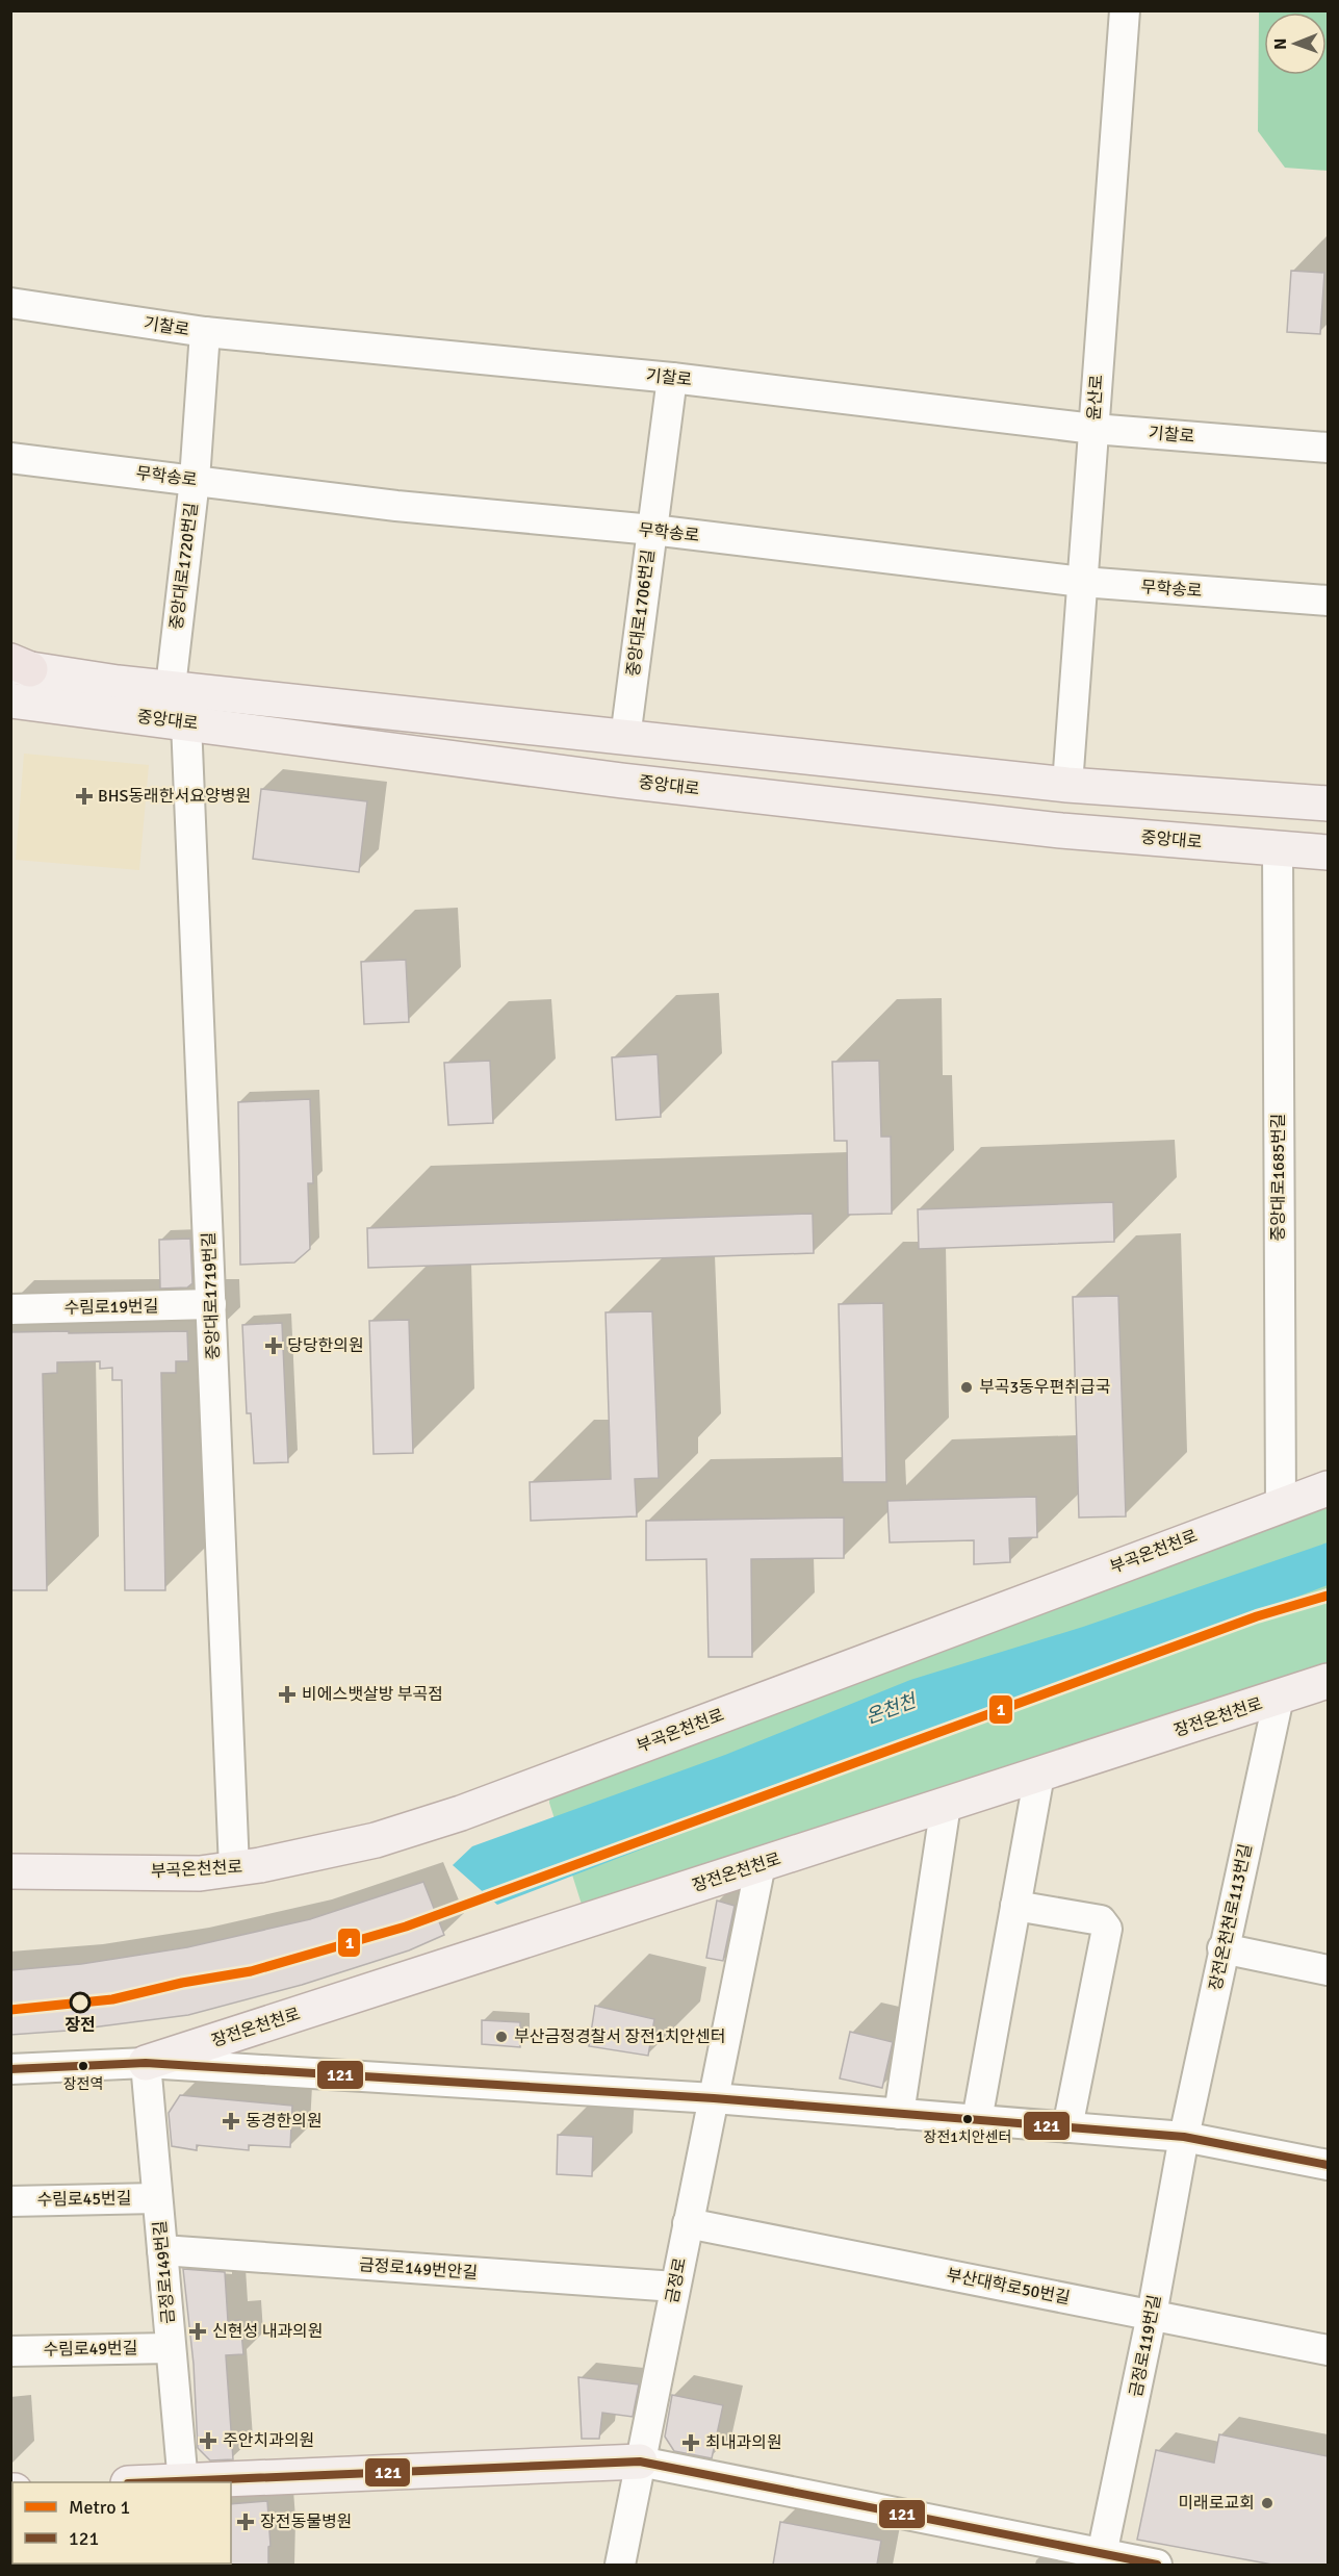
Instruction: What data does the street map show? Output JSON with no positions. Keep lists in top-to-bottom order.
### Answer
{
  "streets": {
    "main road": ["중앙대로", "부곡온천천로", "장전온천천로"],
    "street": [
      "기찰로",
      "윤산로",
      "무학송로",
      "중앙대로1720번길",
      "중앙대로1706번길",
      "중앙대로1685번길",
      "중앙대로1719번길",
      "수림로19번길",
      "장전온천천로113번길",
      "수림로45번길",
      "금정로149번안길",
      "금정로149번길",
      "금정로",
      "부산대학로50번길",
      "금정로119번길",
      "수림로49번길"
    ]
  },
  "crossings": [
    ["기찰로", "윤산로"],
    ["기찰로", "중앙대로1720번길"],
    ["기찰로", "중앙대로1706번길"],
    ["윤산로", "무학송로"],
    ["윤산로", "중앙대로"],
    ["무학송로", "중앙대로1720번길"],
    ["무학송로", "중앙대로1706번길"],
    ["중앙대로1720번길", "중앙대로"],
    ["중앙대로1706번길", "중앙대로"],
    ["중앙대로", "중앙대로1685번길"],
    ["중앙대로", "중앙대로1719번길"],
    ["중앙대로1685번길", "부곡온천천로"],
    ["중앙대로1719번길", "수림로19번길"],
    ["중앙대로1719번길", "부곡온천천로"],
    ["장전온천천로", "장전온천천로113번길"],
    ["장전온천천로", "금정로149번길"],
    ["장전온천천로", "금정로"],
    ["장전온천천로113번길", "금정로119번길"],
    ["수림로45번길", "금정로149번길"],
    ["금정로149번안길", "금정로149번길"],
    ["금정로149번안길", "금정로"],
    ["금정로149번길", "수림로49번길"],
    ["금정로", "부산대학로50번길"],
    ["부산대학로50번길", "금정로119번길"]
  ],
  "water": ["온천천"],
  "places": {
    "health": [
      "BHS동래한서요양병원",
      "당당한의원",
      "비에스뱃살방 부곡점",
      "동경한의원",
      "신현성 내과의원",
      "주안치과의원",
      "최내과의원",
      "장전동물병원"
    ],
    "other": [
      "부곡3동우편취급국",
      "장전",
      "부산금정경찰서 장전1치안센터",
      "장전역",
      "장전1치안센터",
      "미래로교회"
    ]
  },
  "lines": ["metro line 1", "transit line 121"],
  "legend": ["Metro 1", "121"],
  "north": "left"
}
